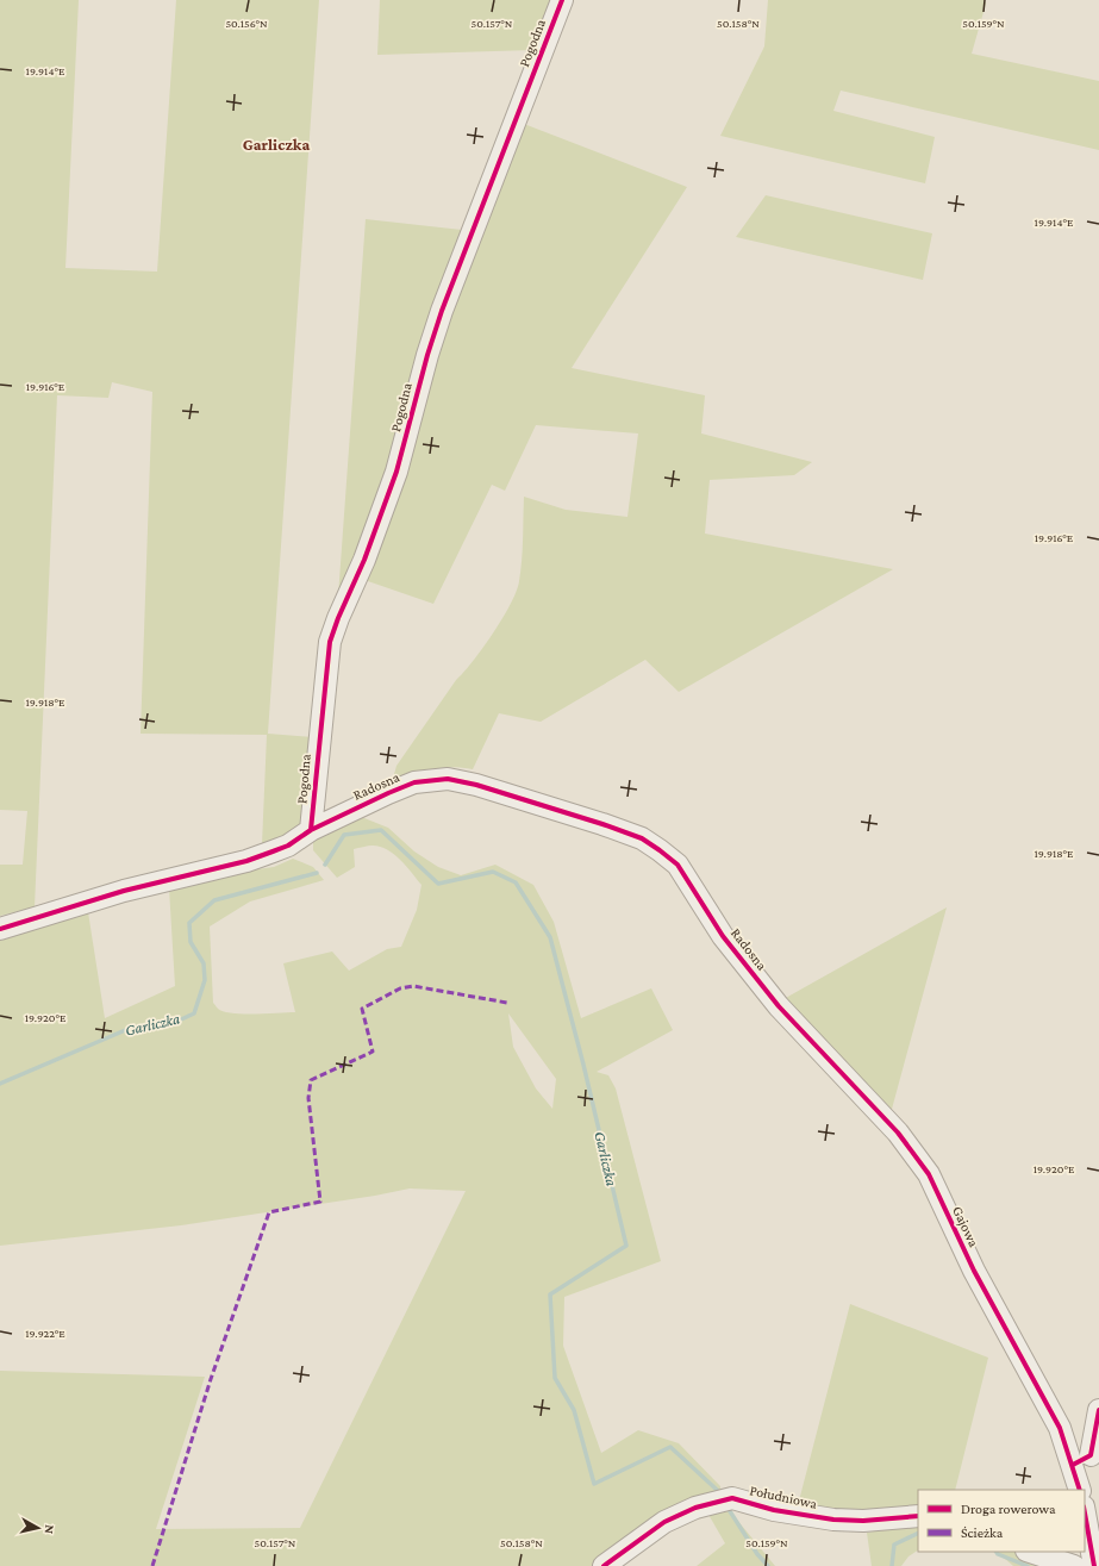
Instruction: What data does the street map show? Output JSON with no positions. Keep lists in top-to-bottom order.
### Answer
{
  "streets": {
    "street": [
      "Pogodna",
      "Radosna",
      "Gajowa",
      "Południowa"
    ]
  },
  "crossings": [
    ["Pogodna", "Radosna"],
    ["Radosna", "Gajowa"]
  ],
  "districts": ["Garliczka"],
  "water": ["Garliczka"],
  "legend": ["Droga rowerowa", "Ścieżka"],
  "north": "right",
  "coordinates": [
    "50.156°N",
    "50.157°N",
    "50.158°N",
    "50.159°N",
    "19.914°E",
    "19.916°E",
    "19.918°E",
    "19.920°E",
    "19.922°E"
  ]
}
